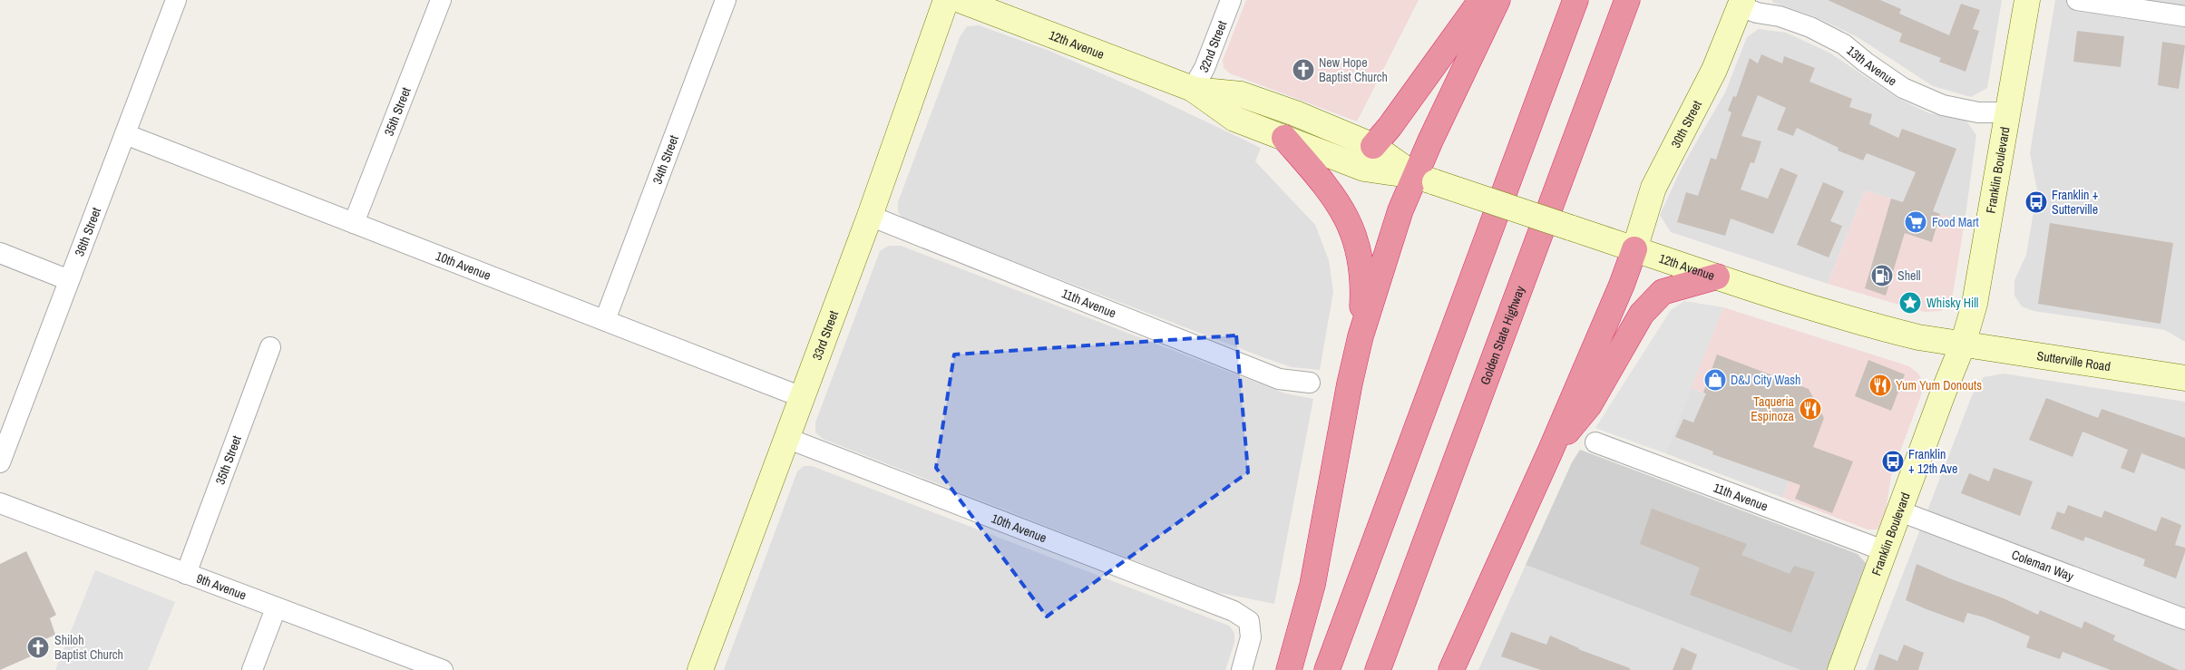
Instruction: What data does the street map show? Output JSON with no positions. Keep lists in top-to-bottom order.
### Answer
{
  "streets": {
    "highway": ["Golden State Highway"],
    "main road": [
      "12th Avenue",
      "30th Street",
      "Franklin Boulevard",
      "33rd Street",
      "Sutterville Road"
    ],
    "street": [
      "32nd Street",
      "13th Avenue",
      "35th Street",
      "34th Street",
      "36th Street",
      "10th Avenue",
      "11th Avenue",
      "Coleman Way",
      "9th Avenue"
    ]
  },
  "crossings": [
    ["12th Avenue", "32nd Street"],
    ["12th Avenue", "30th Street"],
    ["12th Avenue", "Franklin Boulevard"],
    ["12th Avenue", "Sutterville Road"],
    ["13th Avenue", "30th Street"],
    ["13th Avenue", "Franklin Boulevard"],
    ["35th Street", "10th Avenue"],
    ["35th Street", "9th Avenue"],
    ["34th Street", "10th Avenue"],
    ["Franklin Boulevard", "11th Avenue"],
    ["Franklin Boulevard", "Sutterville Road"],
    ["Franklin Boulevard", "Coleman Way"],
    ["36th Street", "10th Avenue"],
    ["10th Avenue", "33rd Street"],
    ["11th Avenue", "33rd Street"]
  ],
  "places": {
    "church": ["New Hope Baptist Church", "Shiloh Baptist Church"],
    "bus stop": ["Franklin + Sutterville", "Franklin + 12th Ave"],
    "supermarket": ["Food Mart"],
    "fuel station": ["Shell"],
    "place": ["Whisky Hill"],
    "shop": ["D&J City Wash"],
    "restaurant": ["Yum Yum Donouts", "Taqueria Espinoza"]
  }
}
